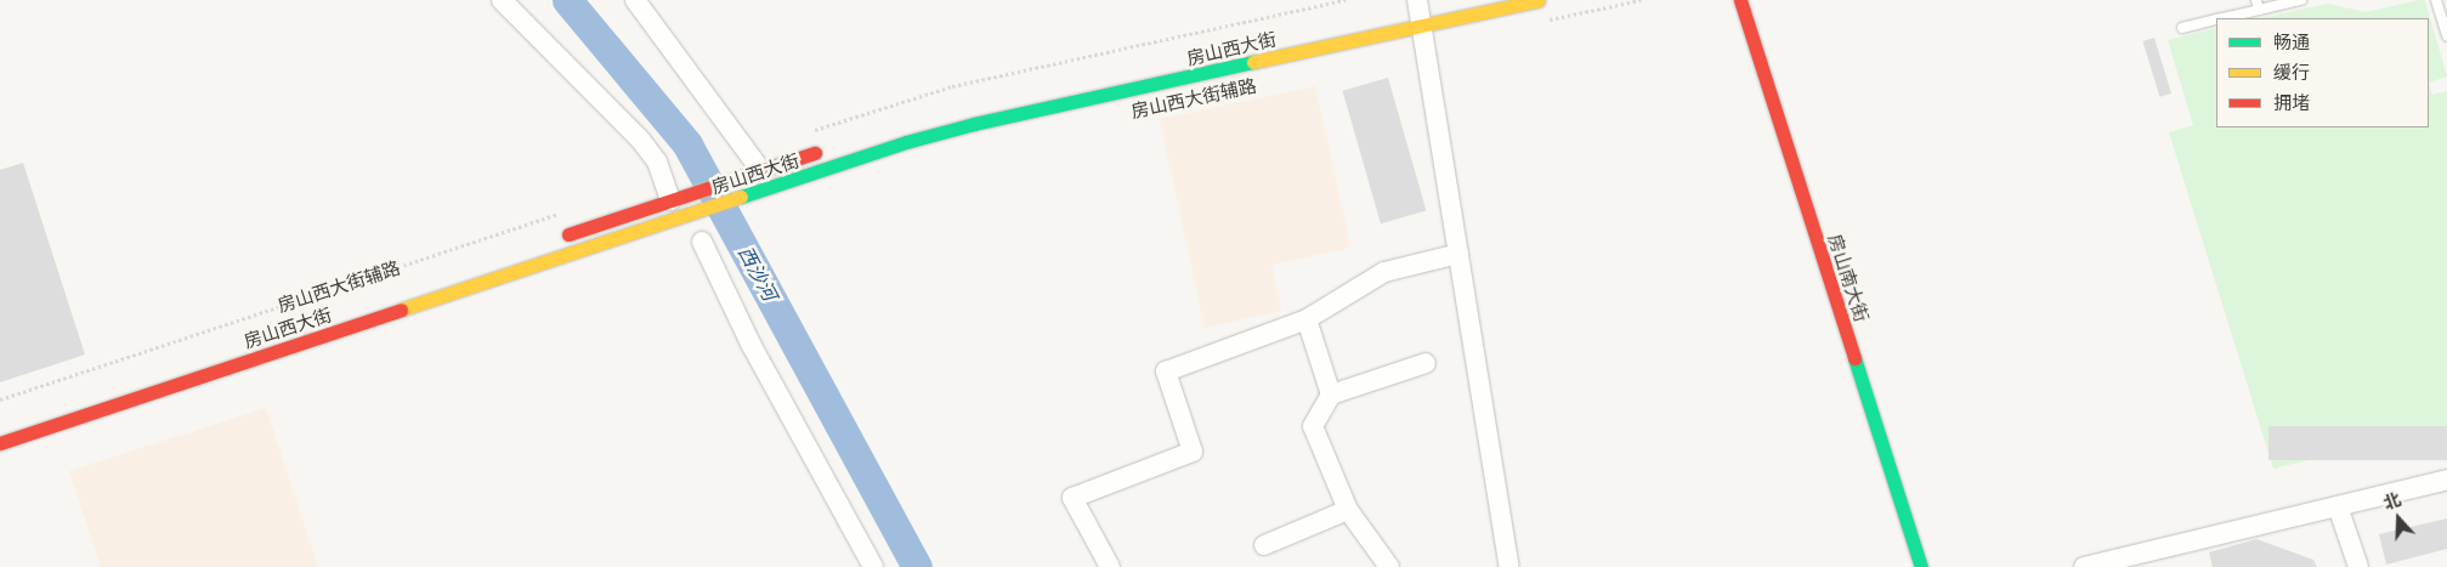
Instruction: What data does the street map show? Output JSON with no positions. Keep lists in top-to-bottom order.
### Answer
{
  "streets": {
    "main road": ["房山西大街", "房山南大街"],
    "path": ["房山西大街辅路"]
  },
  "water": ["西沙河"],
  "legend": ["畅通", "缓行", "拥堵"],
  "north": "top"
}
